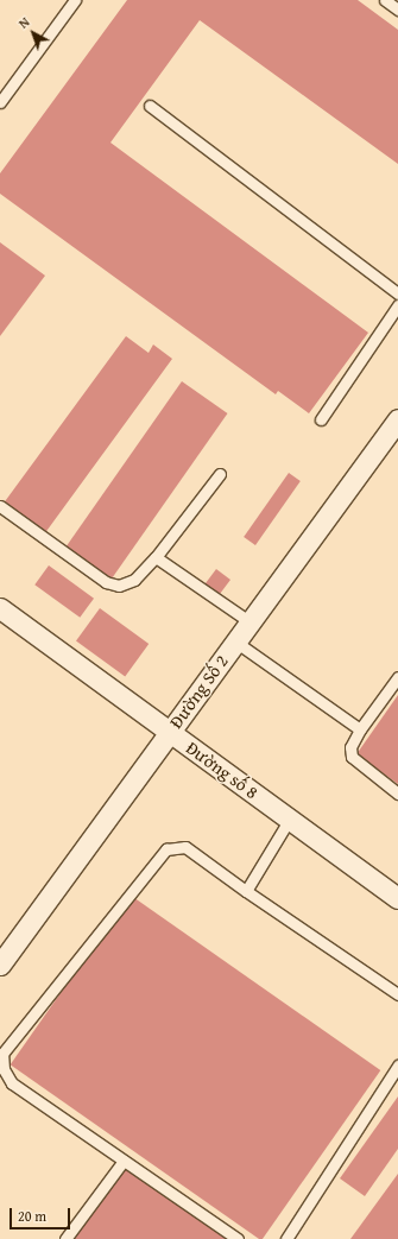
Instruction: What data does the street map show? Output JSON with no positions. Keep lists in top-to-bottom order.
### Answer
{
  "streets": {
    "street": ["Đường Số 2", "Đường số 8"]
  },
  "crossings": [
    ["Đường Số 2", "Đường số 8"]
  ],
  "scale_bar": "20 m",
  "north": "top left"
}
